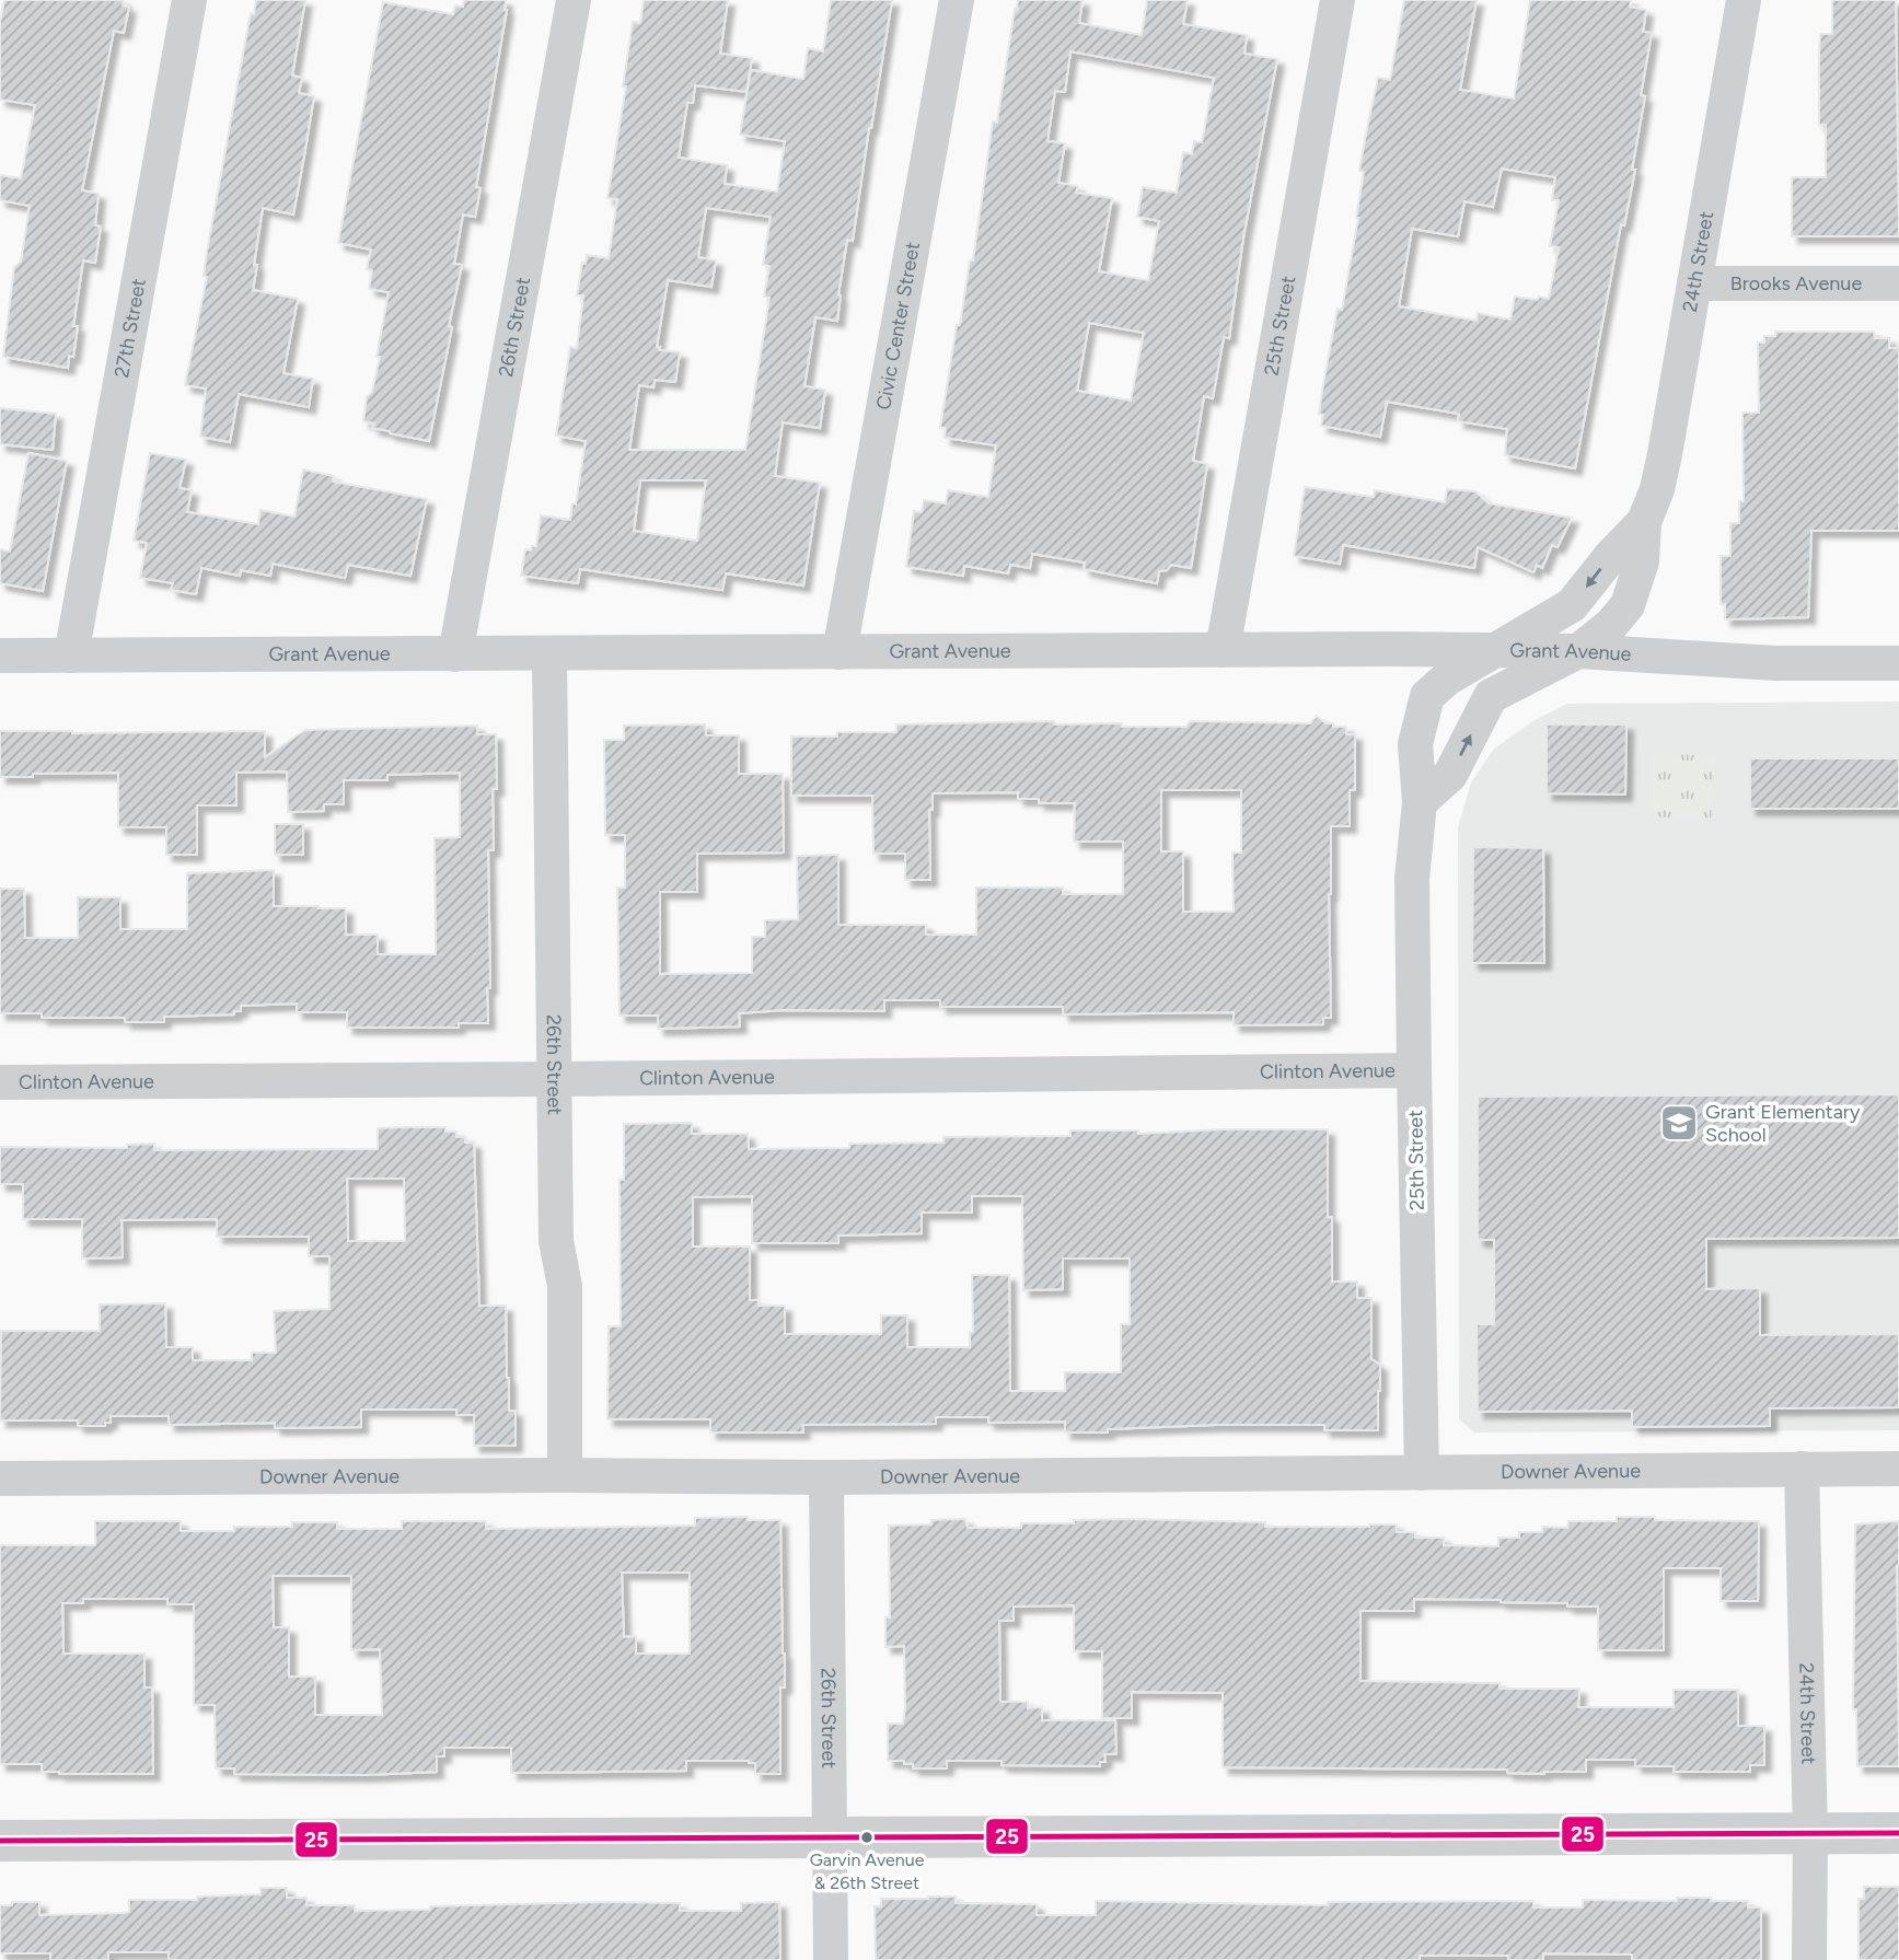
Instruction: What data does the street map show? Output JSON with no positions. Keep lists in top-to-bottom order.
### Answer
{
  "streets": {
    "street": [
      "24th Street",
      "Brooks Avenue",
      "25th Street",
      "Civic Center Street",
      "27th Street",
      "26th Street",
      "Grant Avenue",
      "Clinton Avenue",
      "Downer Avenue"
    ]
  },
  "crossings": [
    ["24th Street", "Brooks Avenue"],
    ["24th Street", "25th Street"],
    ["24th Street", "Grant Avenue"],
    ["24th Street", "Downer Avenue"],
    ["25th Street", "Grant Avenue"],
    ["25th Street", "Clinton Avenue"],
    ["25th Street", "Downer Avenue"],
    ["Civic Center Street", "Grant Avenue"],
    ["27th Street", "Grant Avenue"],
    ["26th Street", "Grant Avenue"],
    ["26th Street", "Clinton Avenue"],
    ["26th Street", "Downer Avenue"]
  ],
  "places": {
    "school or university": ["Grant Elementary School"],
    "other": ["Garvin Avenue & 26th Street"]
  },
  "lines": ["transit line 25"]
}
